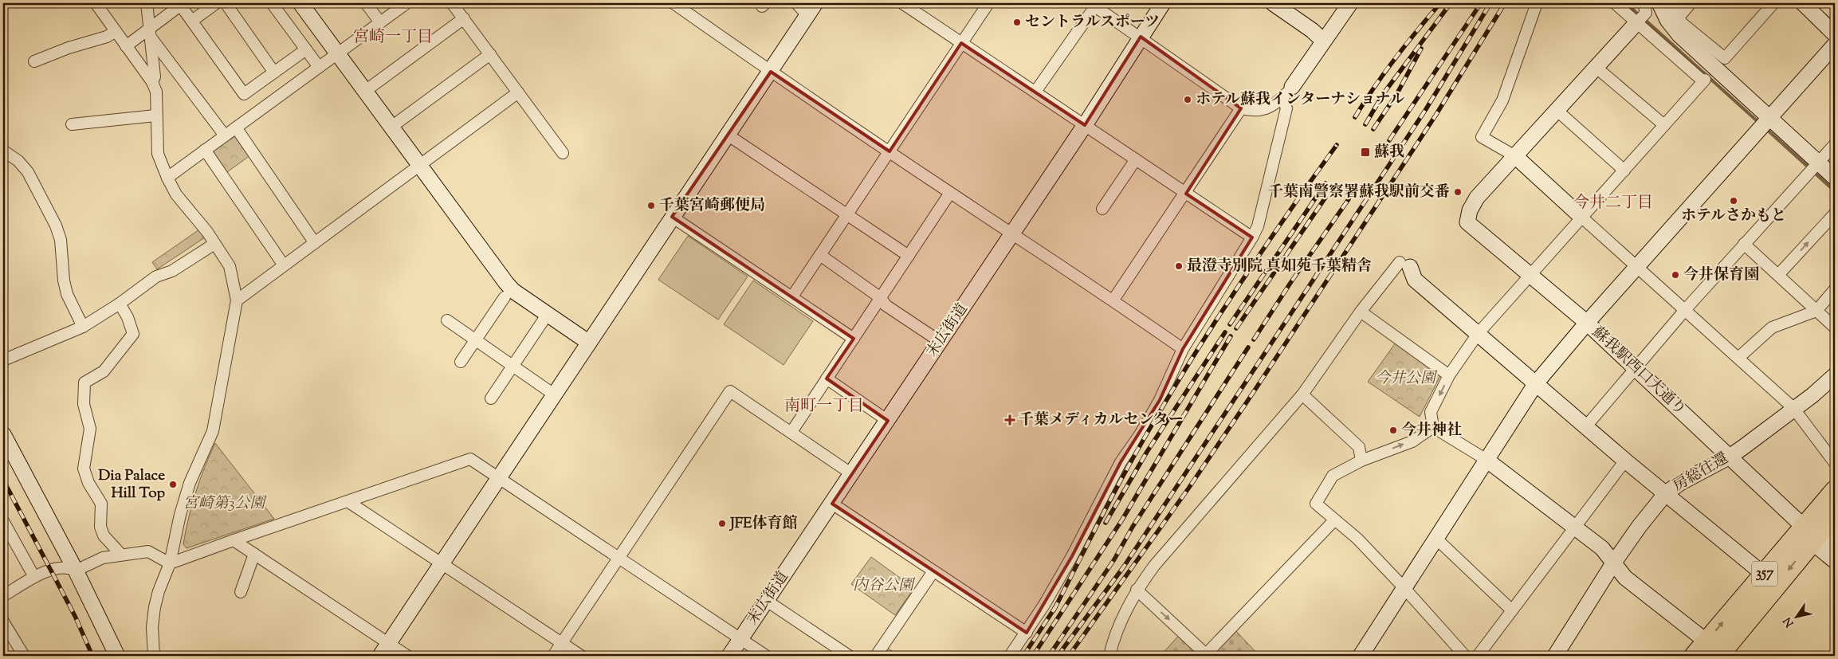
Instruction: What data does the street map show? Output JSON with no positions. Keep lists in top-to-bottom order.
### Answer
{
  "streets": {
    "highway": ["357"],
    "street": ["末広街道", "蘇我駅西口大通り", "房総往還"]
  },
  "crossings": [
    ["蘇我駅西口大通り", "房総往還"],
    ["蘇我駅西口大通り", "357"]
  ],
  "districts": ["宮崎一丁目", "今井二丁目", "南町一丁目"],
  "parks": ["今井公園", "宮崎第3公園", "内谷公園"],
  "places": {
    "other": [
      "セントラルスポーツ",
      "ホテル蘇我インターナショナル",
      "千葉南警察署蘇我駅前交番",
      "ホテルさかもと",
      "千葉宮崎郵便局",
      "最澄寺別院 真如苑千葉精舎",
      "今井保育園",
      "今井神社",
      "Dia Palace Hill Top",
      "JFE体育館"
    ],
    "transit": ["蘇我"],
    "health": ["千葉メディカルセンター"]
  },
  "north": "bottom left"
}
